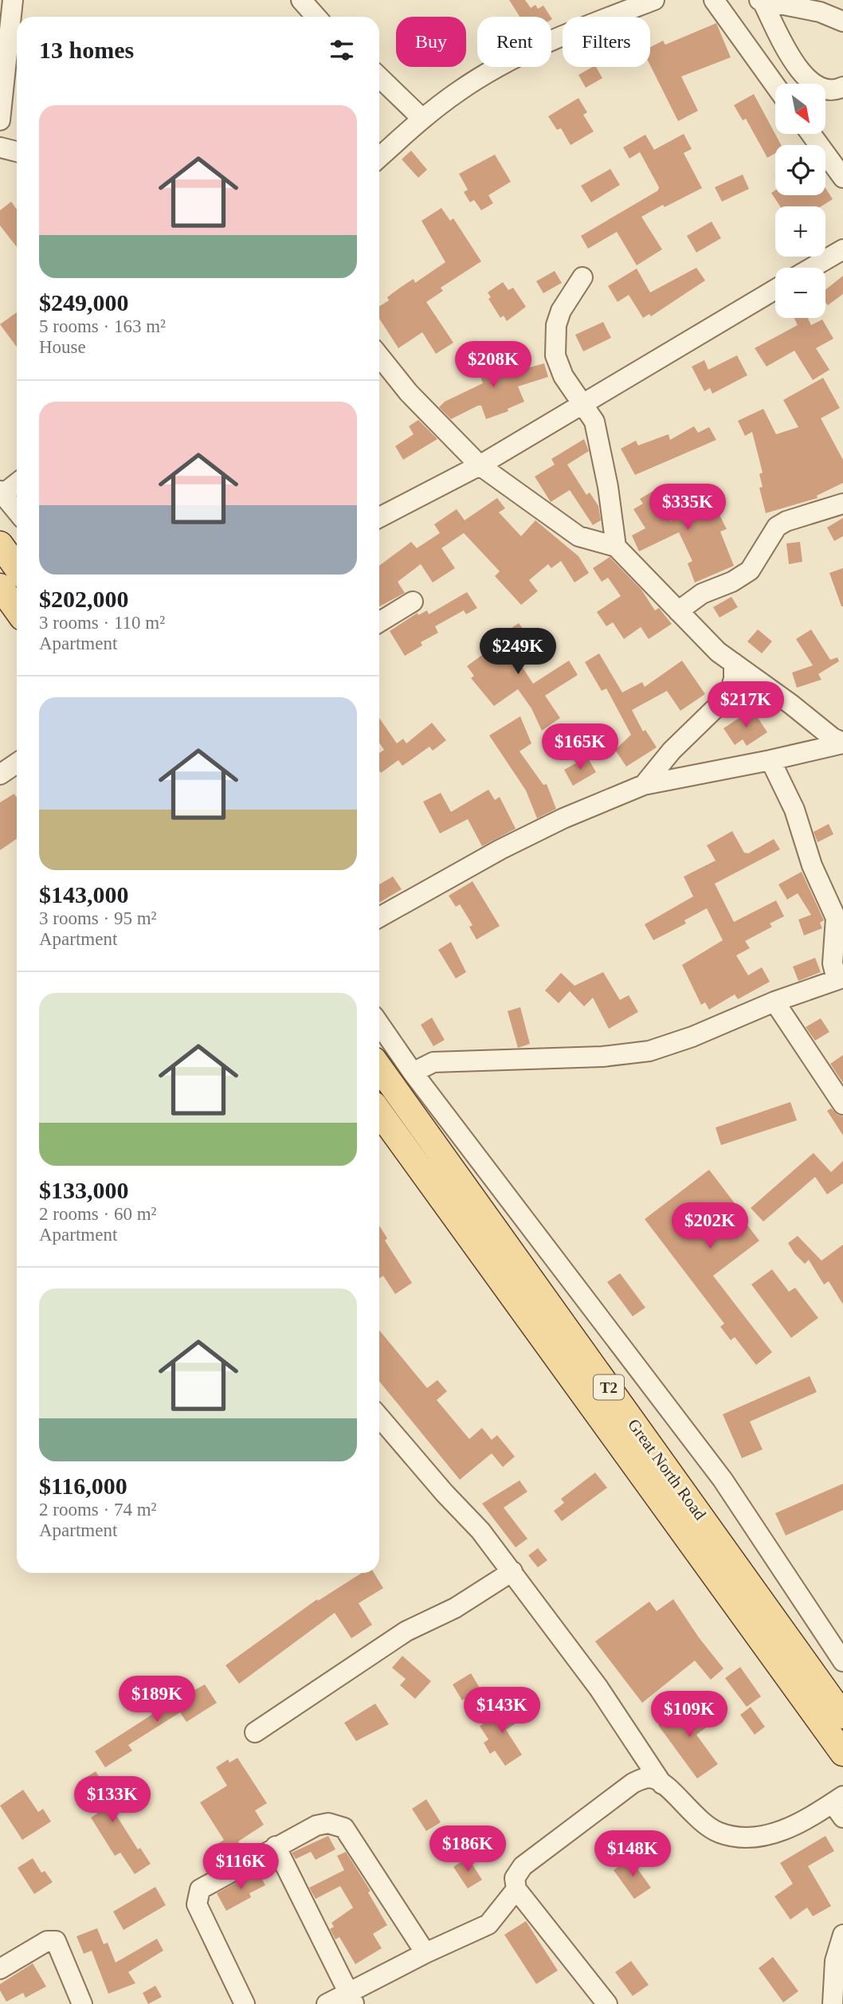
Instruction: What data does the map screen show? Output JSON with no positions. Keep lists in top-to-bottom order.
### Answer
{
  "streets": {
    "main road": ["T2", "Great North Road"]
  },
  "north": "bottom right",
  "page": {
    "chip": ["Buy", "Rent", "Filters"],
    "heading": "13 homes",
    "map_buttons": ["+", "−"],
    "list": [
      {
        "name": "$249,000",
        "note": "5 rooms · 163 m² · House"
      },
      {
        "name": "$202,000",
        "note": "3 rooms · 110 m² · Apartment"
      },
      {
        "name": "$143,000",
        "note": "3 rooms · 95 m² · Apartment"
      },
      {
        "name": "$133,000",
        "note": "2 rooms · 60 m² · Apartment"
      },
      {
        "name": "$116,000",
        "note": "2 rooms · 74 m² · Apartment"
      }
    ],
    "price": [
      "$208K",
      "$335K",
      "$249K",
      "$217K",
      "$165K",
      "$202K",
      "$189K",
      "$143K",
      "$109K",
      "$133K",
      "$186K",
      "$148K",
      "$116K"
    ]
  }
}
